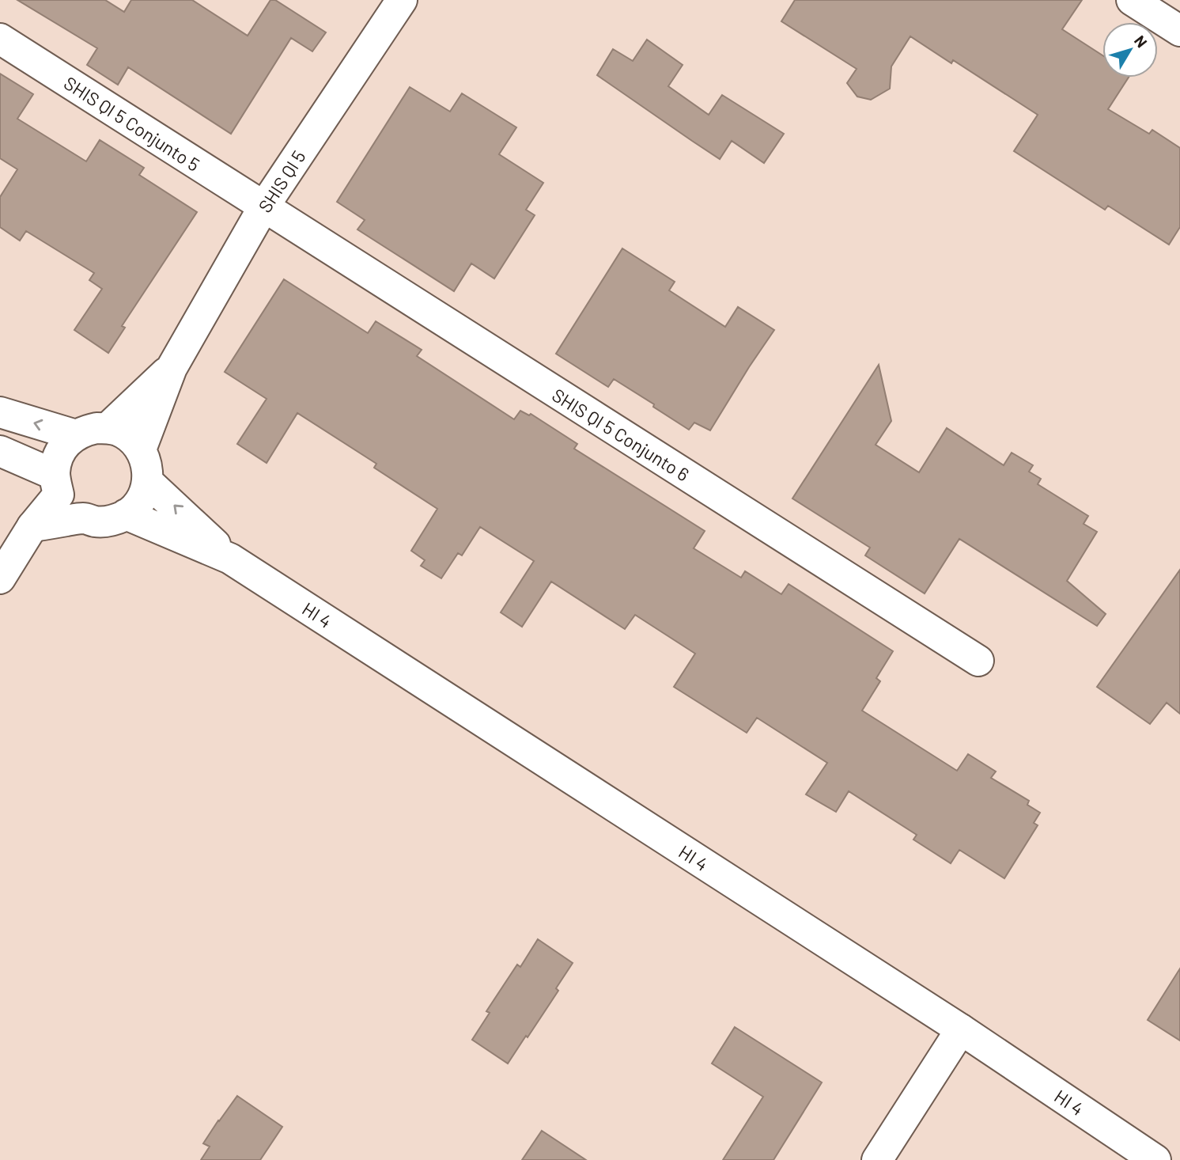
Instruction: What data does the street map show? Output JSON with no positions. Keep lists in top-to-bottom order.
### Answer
{
  "streets": {
    "street": [
      "SHIS QI 5 Conjunto 5",
      "SHIS QI 5",
      "SHIS QI 5 Conjunto 6",
      "HI 4"
    ]
  },
  "crossings": [
    ["SHIS QI 5 Conjunto 5", "SHIS QI 5"],
    ["SHIS QI 5 Conjunto 5", "SHIS QI 5 Conjunto 6"],
    ["SHIS QI 5", "SHIS QI 5 Conjunto 6"]
  ],
  "north": "top right"
}
